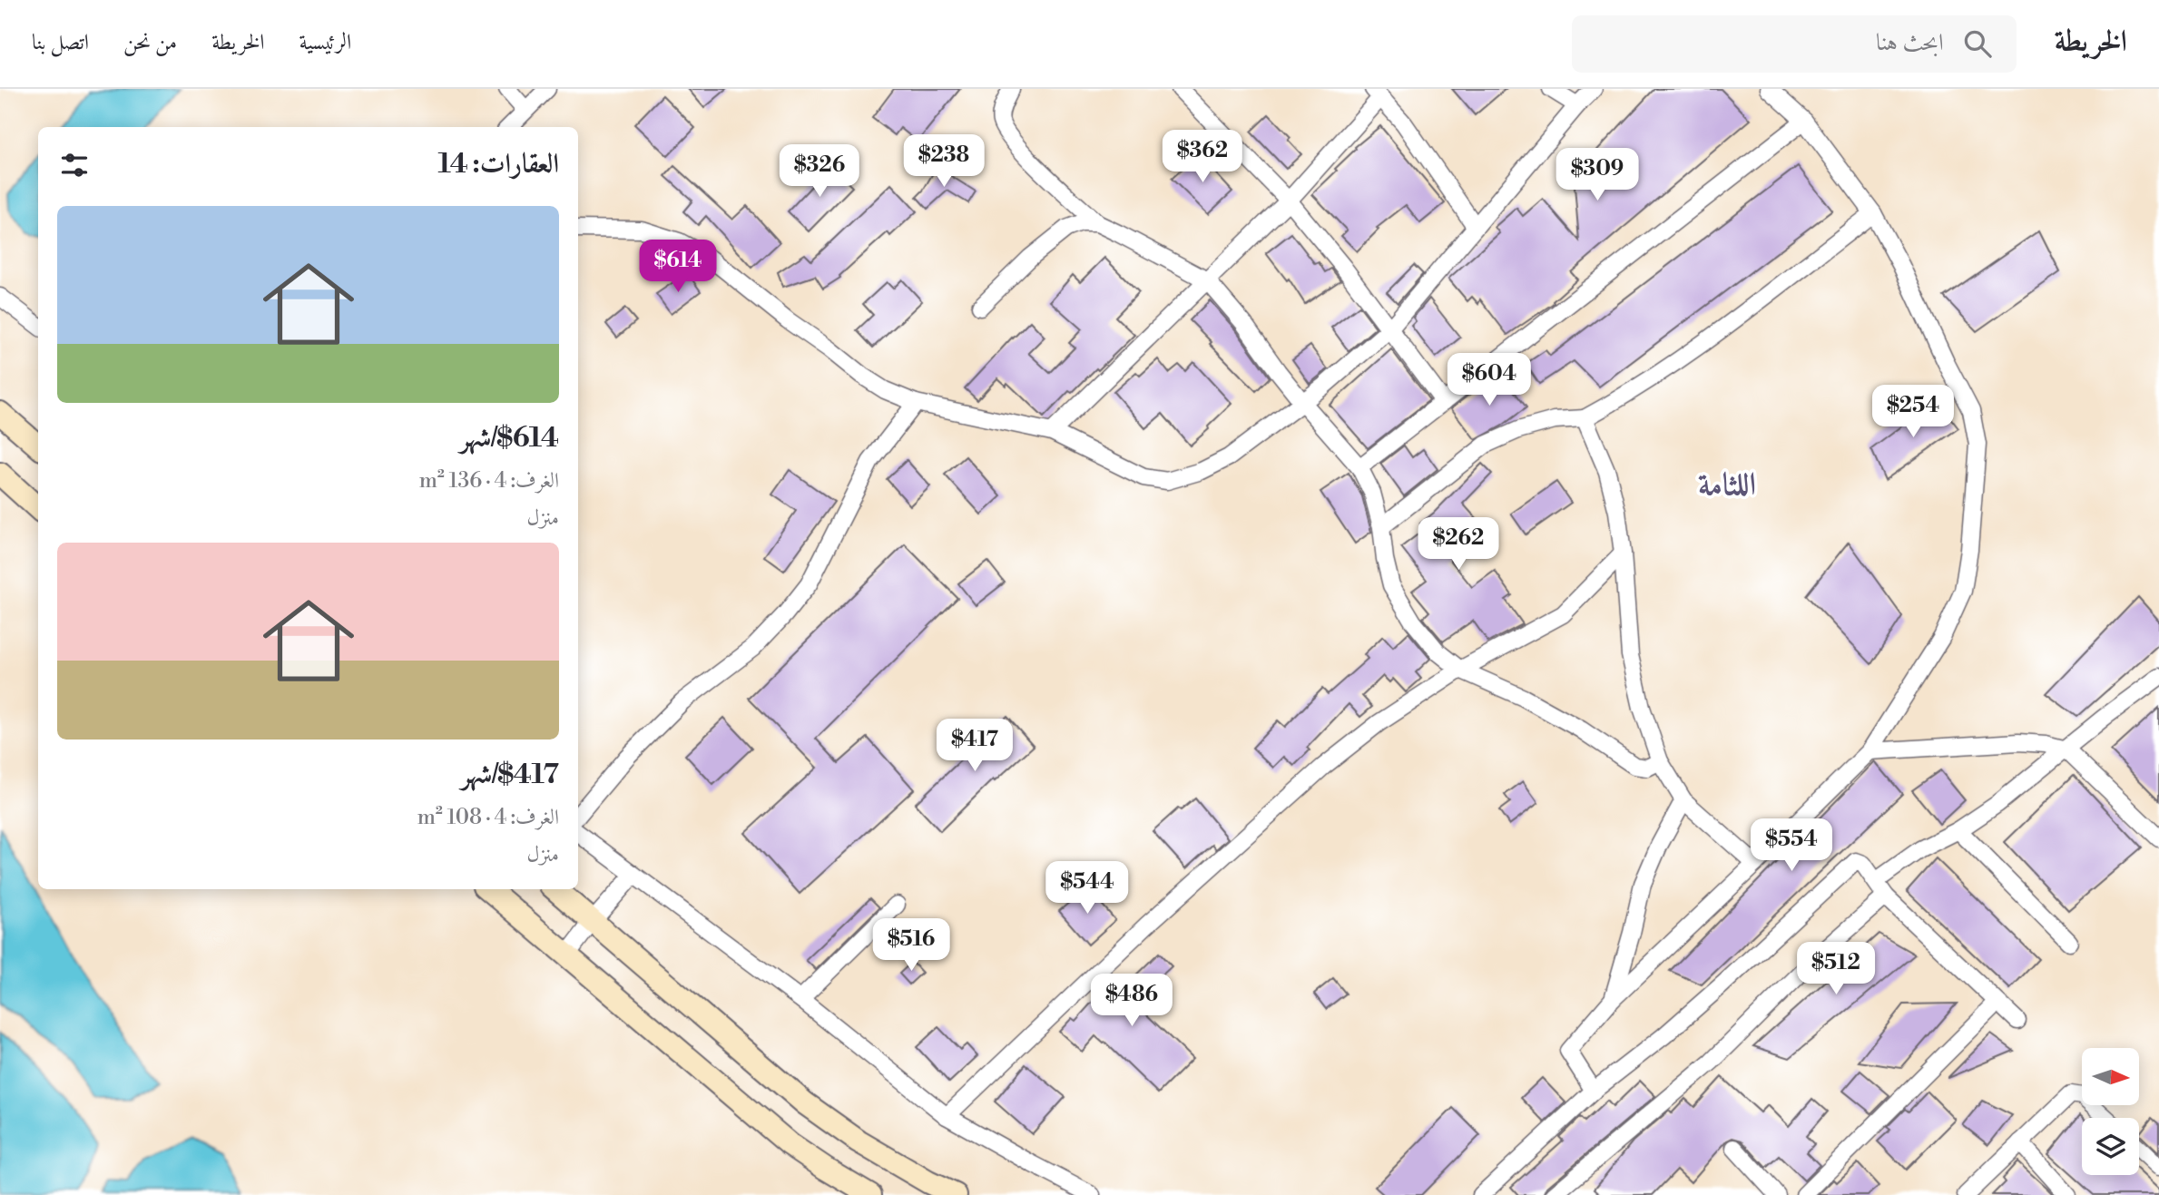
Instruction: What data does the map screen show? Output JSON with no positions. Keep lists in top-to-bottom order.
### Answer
{
  "districts": ["اللثامة"],
  "north": "right",
  "page": {
    "header": "الخريطة",
    "search": "ابحث هنا",
    "nav": [
      "الرئيسية",
      "الخريطة",
      "من نحن",
      "اتصل بنا"
    ],
    "heading": "العقارات: 14",
    "price": [
      "$362",
      "$238",
      "$326",
      "$309",
      "$614",
      "$604",
      "$254",
      "$262",
      "$417",
      "$554",
      "$544",
      "$516",
      "$512",
      "$486"
    ],
    "list": [
      {
        "name": "$614/شهر",
        "note": "الغرف: 4 · 136 m² · منزل"
      },
      {
        "name": "$417/شهر",
        "note": "الغرف: 4 · 108 m² · منزل"
      }
    ]
  }
}
